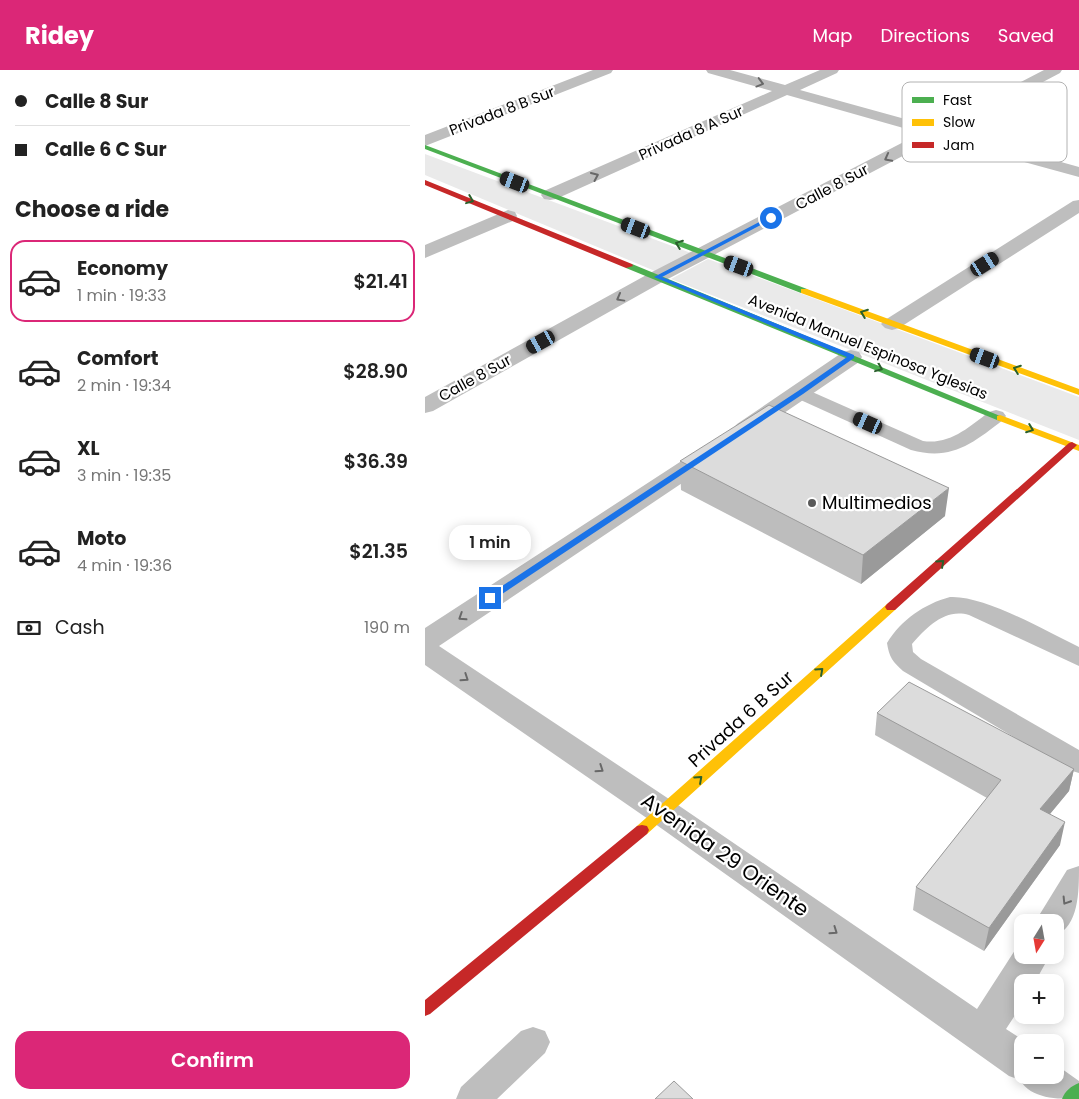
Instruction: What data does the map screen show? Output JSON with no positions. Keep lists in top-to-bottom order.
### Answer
{
  "streets": {
    "main road": ["Avenida Manuel Espinosa Yglesias", "Privada 6 B Sur"],
    "street": [
      "Privada 8 B Sur",
      "Privada 8 A Sur",
      "Calle 8 Sur",
      "Avenida 29 Oriente"
    ]
  },
  "crossings": [
    ["Privada 8 A Sur", "Avenida Manuel Espinosa Yglesias"],
    ["Calle 8 Sur", "Avenida Manuel Espinosa Yglesias"],
    ["Avenida Manuel Espinosa Yglesias", "Privada 6 B Sur"],
    ["Privada 6 B Sur", "Avenida 29 Oriente"]
  ],
  "one_way": ["Privada 8 A Sur", "Privada 6 B Sur", "Avenida 29 Oriente"],
  "places": ["Multimedios"],
  "legend": ["Fast", "Slow", "Jam"],
  "north": "bottom",
  "page": {
    "header": "Ridey",
    "nav": ["Map", "Directions", "Saved"],
    "banner": ["Calle 8 Sur", "Calle 6 C Sur"],
    "heading": "Choose a ride",
    "list": [
      {
        "name": "Economy",
        "note": "1 min · 19:33",
        "value": "$21.41"
      },
      {
        "name": "Comfort",
        "note": "2 min · 19:34",
        "value": "$28.90"
      },
      {
        "name": "XL",
        "note": "3 min · 19:35",
        "value": "$36.39"
      },
      {
        "name": "Moto",
        "note": "4 min · 19:36",
        "value": "$21.35"
      }
    ],
    "bubble": "1 min",
    "pay": ["Cash", "190 m"],
    "map_buttons": ["+", "−"],
    "buttons": "Confirm"
  }
}
